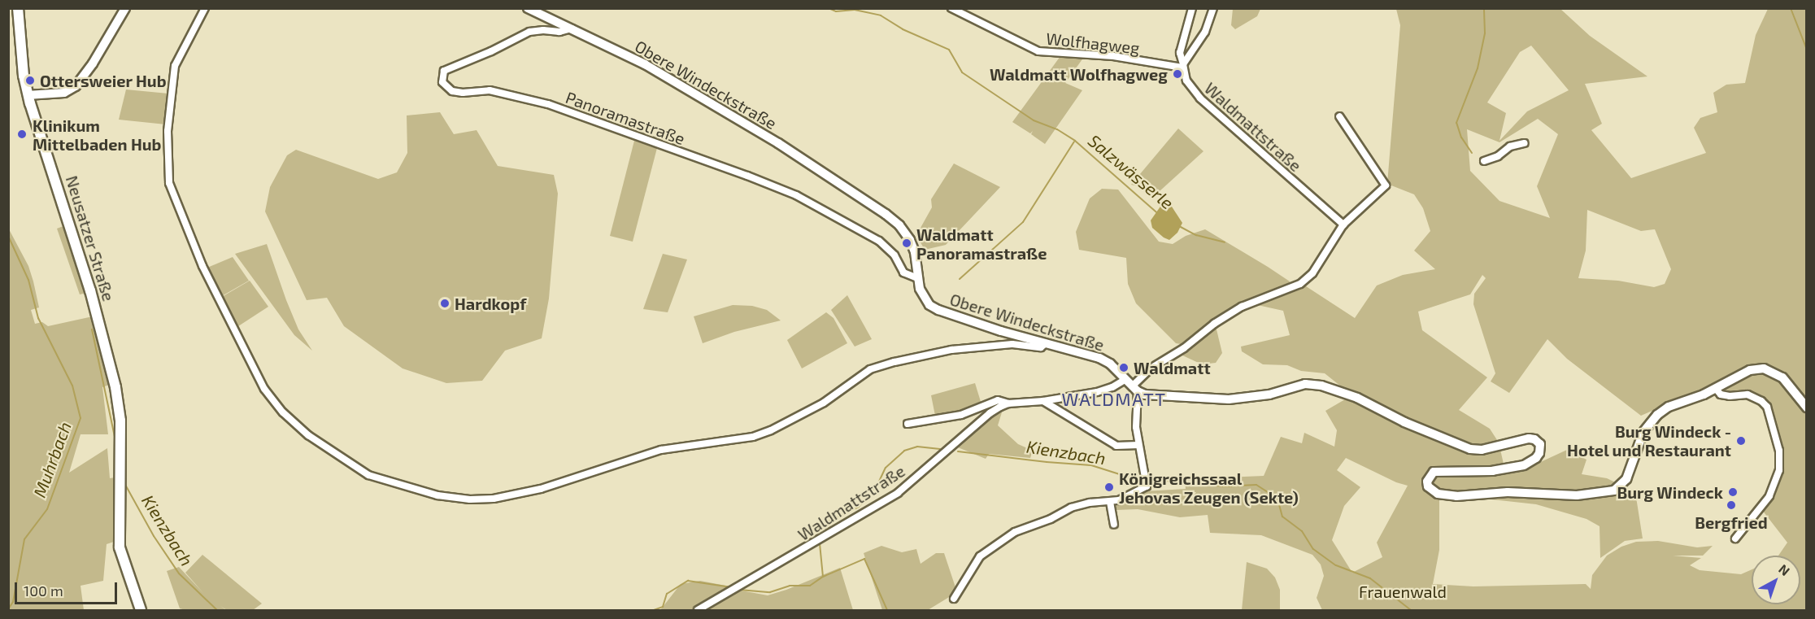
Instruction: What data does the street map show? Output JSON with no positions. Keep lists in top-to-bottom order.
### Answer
{
  "streets": {
    "main road": ["Neusatzer Straße"],
    "street": [
      "Wolfhagweg",
      "Obere Windeckstraße",
      "Panoramastraße",
      "Waldmattstraße"
    ]
  },
  "crossings": [
    ["Wolfhagweg", "Waldmattstraße"],
    ["Obere Windeckstraße", "Panoramastraße"],
    ["Obere Windeckstraße", "Waldmattstraße"]
  ],
  "districts": ["WALDMATT"],
  "water": ["Salzwässerle", "Kienzbach", "Muhrbach"],
  "parks": ["Frauenwald"],
  "places": [
    "Waldmatt Wolfhagweg",
    "Ottersweier Hub",
    "Klinikum Mittelbaden Hub",
    "Waldmatt Panoramastraße",
    "Hardkopf",
    "Waldmatt",
    "Burg Windeck - Hotel und Restaurant",
    "Königreichssaal Jehovas Zeugen (Sekte)",
    "Burg Windeck",
    "Bergfried"
  ],
  "scale_bar": "100 m",
  "north": "top right"
}
